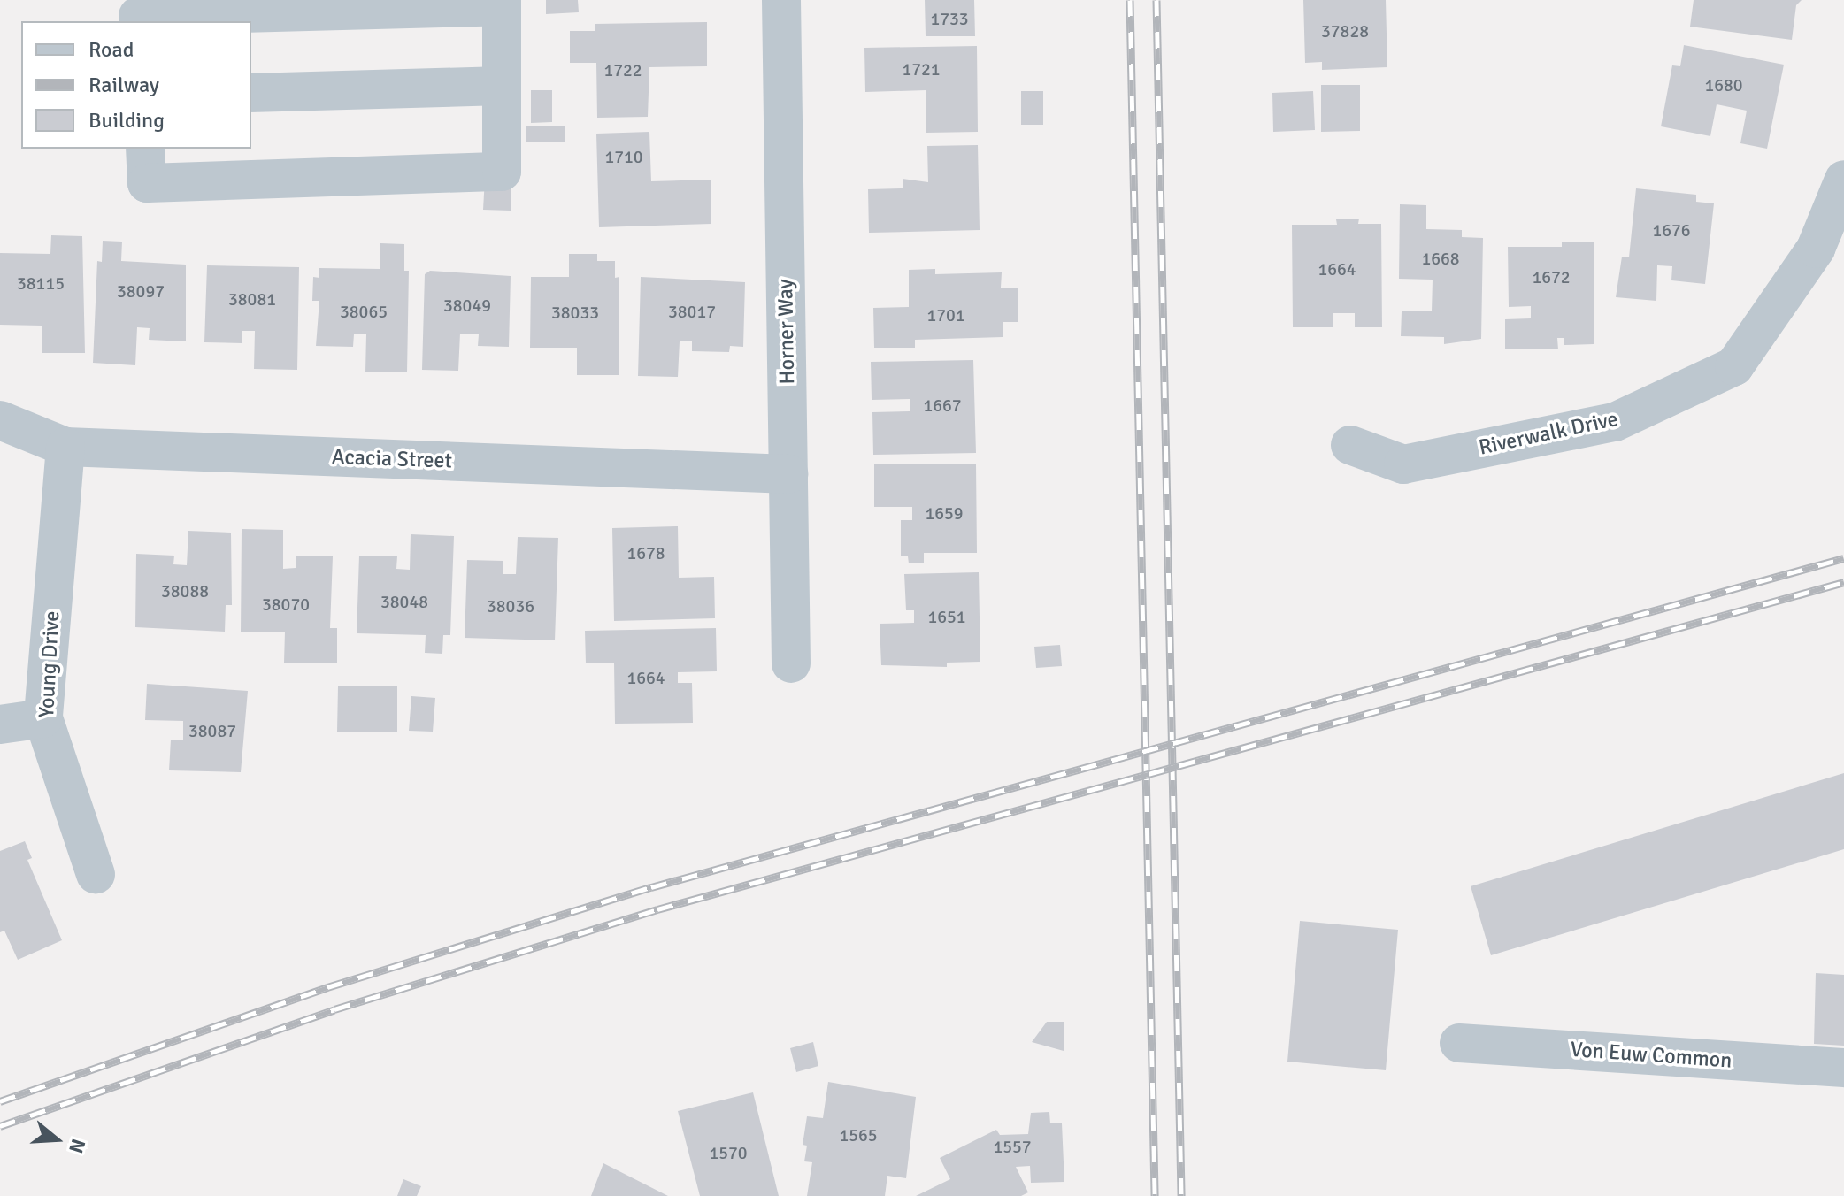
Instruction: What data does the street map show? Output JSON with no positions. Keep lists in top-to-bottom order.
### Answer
{
  "streets": {
    "street": [
      "Horner Way",
      "Riverwalk Drive",
      "Acacia Street",
      "Young Drive",
      "Von Euw Common"
    ]
  },
  "crossings": [
    ["Horner Way", "Acacia Street"],
    ["Acacia Street", "Young Drive"]
  ],
  "house_numbers": [
    "1733",
    "37828",
    "1721",
    "1722",
    "1680",
    "1710",
    "1676",
    "1668",
    "1664",
    "1672",
    "38115",
    "38097",
    "38081",
    "38049",
    "38065",
    "38017",
    "38033",
    "1701",
    "1667",
    "1659",
    "1678",
    "38088",
    "38048",
    "38070",
    "38036",
    "1651",
    "1664",
    "38087",
    "1565",
    "1557",
    "1570"
  ],
  "legend": ["Road", "Railway", "Building"],
  "north": "right"
}
